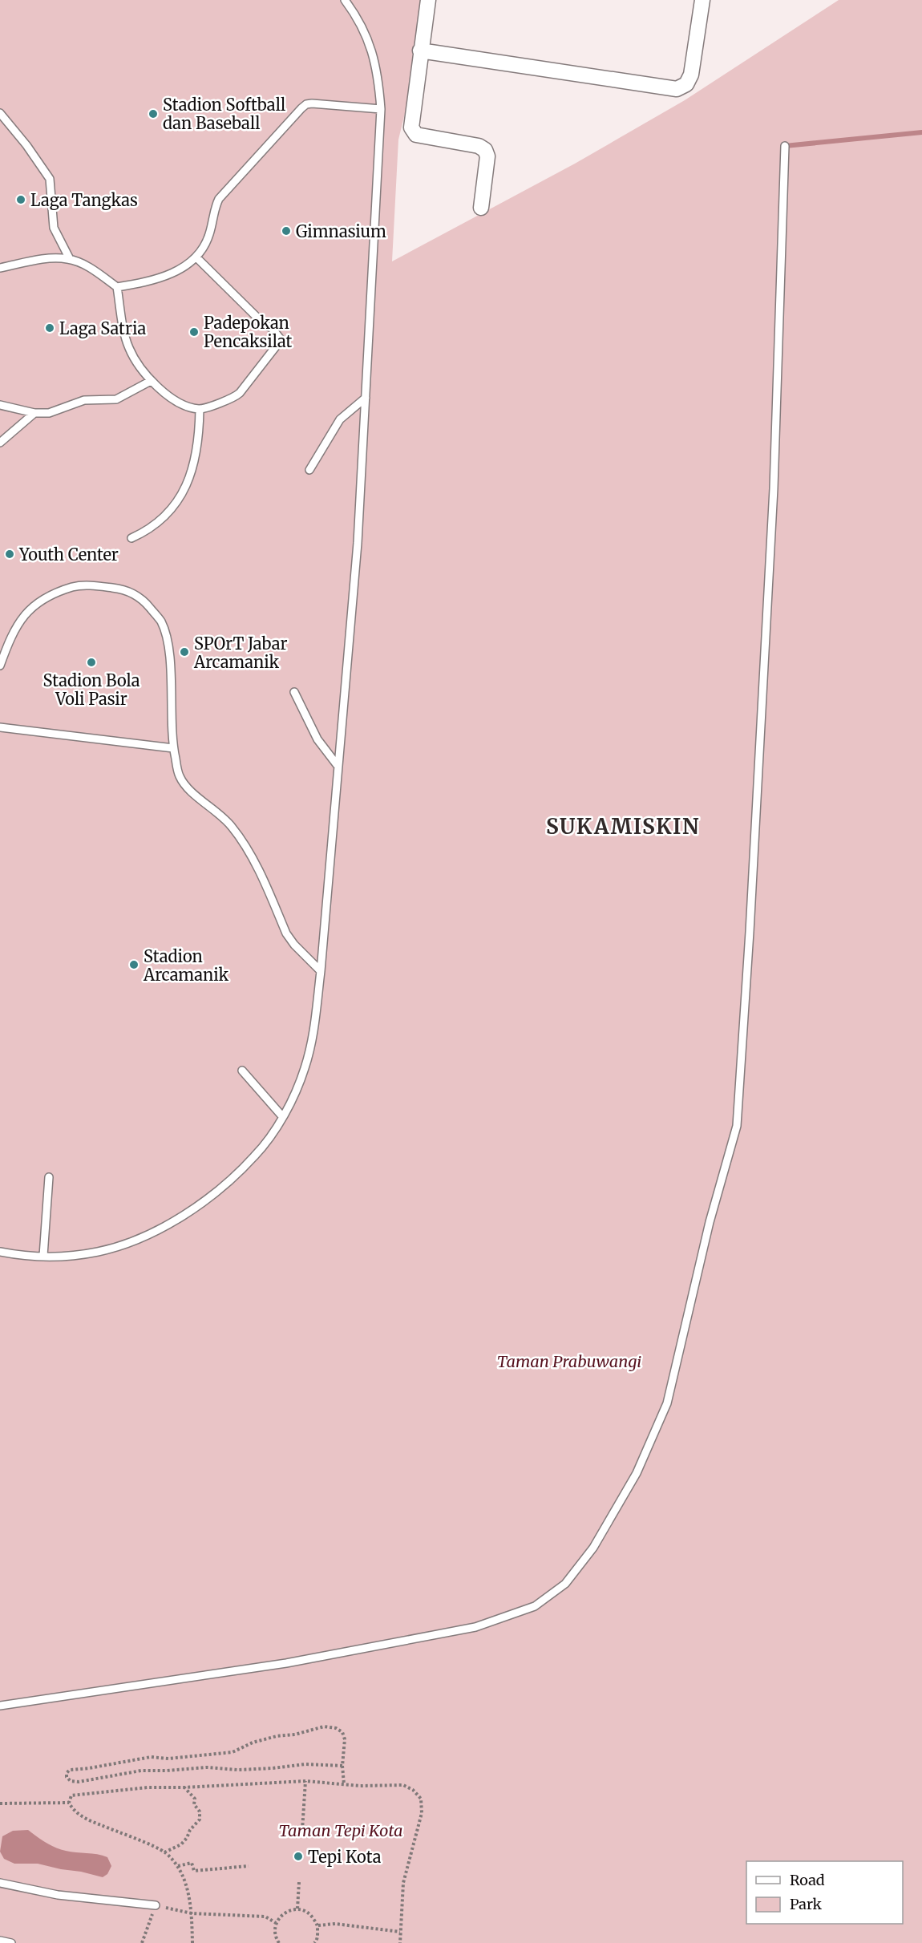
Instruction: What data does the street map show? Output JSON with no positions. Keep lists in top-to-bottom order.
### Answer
{
  "districts": ["SUKAMISKIN"],
  "parks": ["Taman Prabuwangi", "Taman Tepi Kota"],
  "places": [
    "Stadion Softball dan Baseball",
    "Laga Tangkas",
    "Gimnasium",
    "Laga Satria",
    "Padepokan Pencaksilat",
    "Youth Center",
    "SPOrT Jabar Arcamanik",
    "Stadion Bola Voli Pasir",
    "Stadion Arcamanik",
    "Tepi Kota"
  ],
  "legend": ["Road", "Park"]
}
